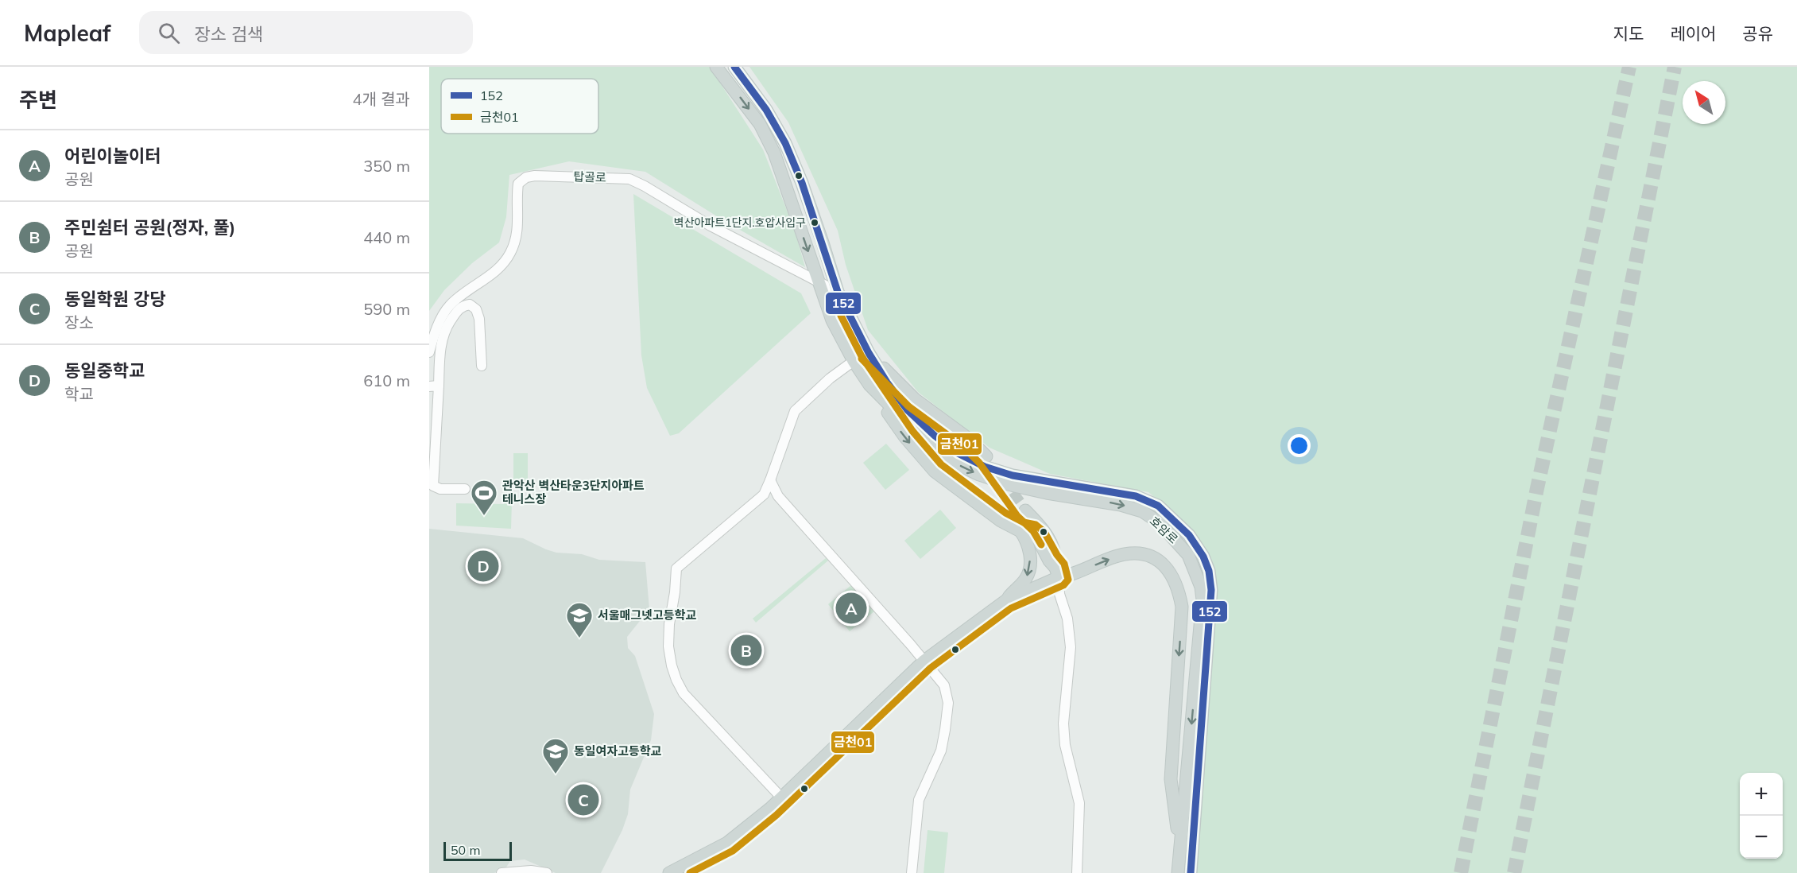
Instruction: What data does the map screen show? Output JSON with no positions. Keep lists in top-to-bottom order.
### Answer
{
  "streets": {
    "main road": ["호암로"],
    "street": ["탑골로"]
  },
  "crossings": [
    ["탑골로", "호암로"]
  ],
  "places": {
    "other": ["벽산아파트1단지.호압사입구"],
    "sports": ["관악산 벽산타운3단지아파트 테니스장"],
    "school or university": ["서울매그넷고등학교", "동일여자고등학교"]
  },
  "lines": ["transit line 152", "transit line 금천01"],
  "legend": ["152", "금천01"],
  "scale_bar": "50 m",
  "north": "top left",
  "page": {
    "header": "Mapleaf",
    "search": "장소 검색",
    "nav": ["지도", "레이어", "공유"],
    "heading": ["주변", "4개 결과"],
    "list": [
      {
        "mark": "A",
        "name": "어린이놀이터",
        "note": "공원",
        "value": "350 m"
      },
      {
        "mark": "B",
        "name": "주민쉼터 공원(정자, 풀)",
        "note": "공원",
        "value": "440 m"
      },
      {
        "mark": "C",
        "name": "동일학원 강당",
        "note": "장소",
        "value": "590 m"
      },
      {
        "mark": "D",
        "name": "동일중학교",
        "note": "학교",
        "value": "610 m"
      }
    ],
    "pins": [
      "D",
      "A",
      "B",
      "C"
    ],
    "map_buttons": ["+", "−"],
    "scale": "50 m"
  }
}
